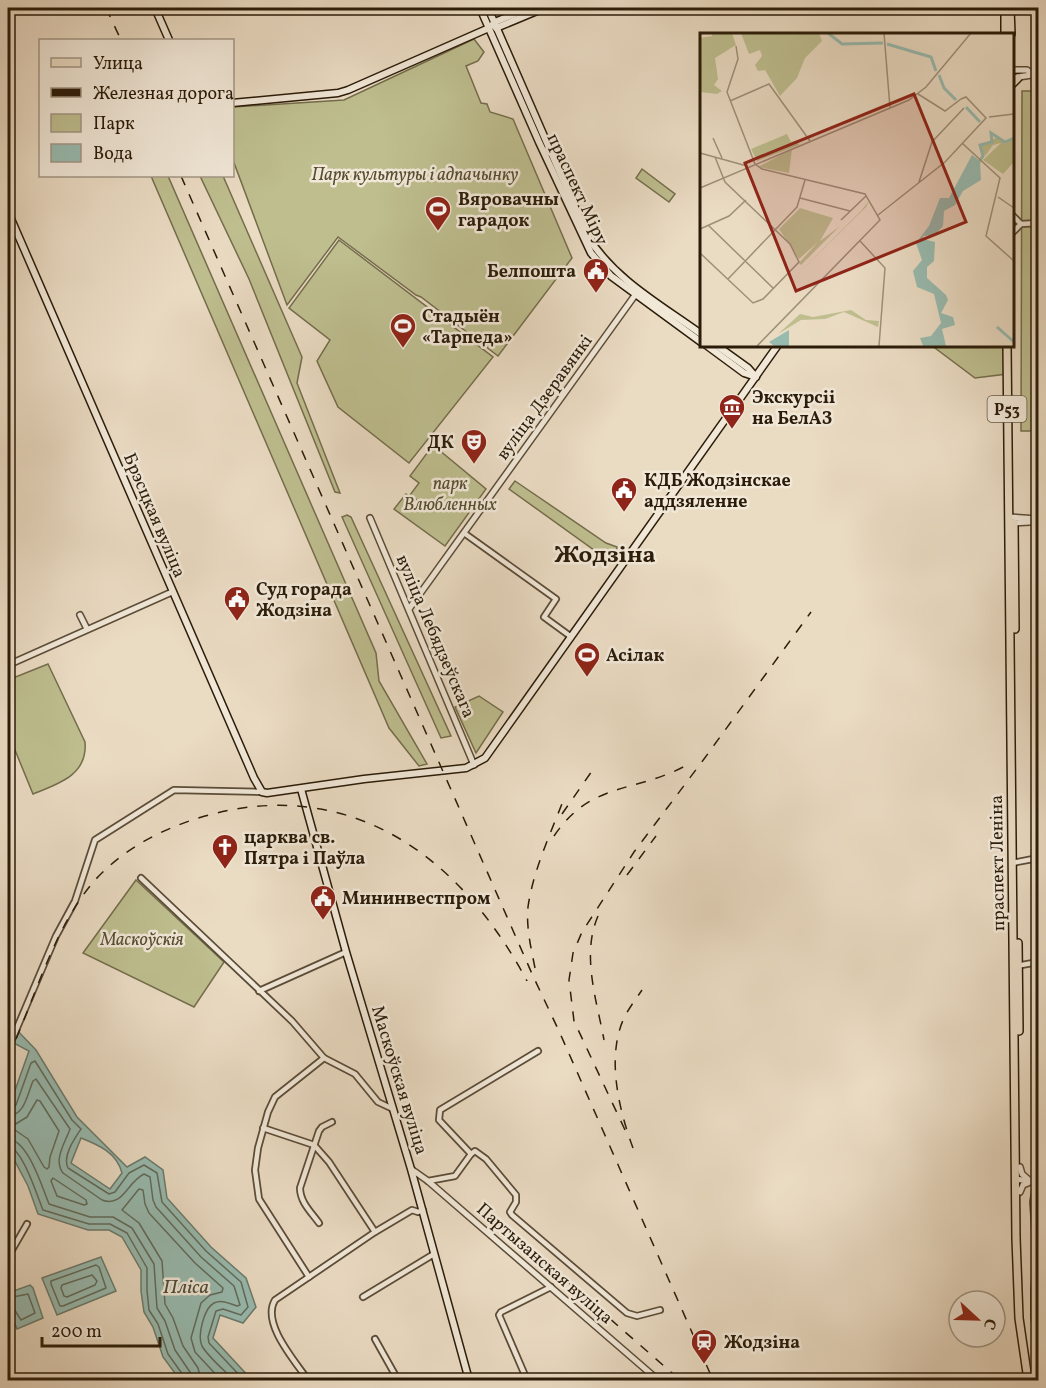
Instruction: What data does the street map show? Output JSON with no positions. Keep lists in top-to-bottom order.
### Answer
{
  "streets": {
    "main road": [
      "праспект Міру",
      "Р53",
      "Брэсцкая вуліца",
      "праспект Леніна",
      "Маскоўская вуліца"
    ],
    "street": ["вуліца Дзеравянкі", "вуліца Лебядзеўскага", "Партызанская вуліца"]
  },
  "crossings": [
    ["праспект Міру", "вуліца Дзеравянкі"],
    ["вуліца Дзеравянкі", "вуліца Лебядзеўскага"],
    ["Маскоўская вуліца", "Партызанская вуліца"]
  ],
  "districts": ["Жодзіна"],
  "water": ["Пліса"],
  "parks": ["Парк культуры і адпачынку", "парк Влюбленных", "Маскоўскія"],
  "places": {
    "sports": ["Вяровачны гарадок", "Стадыён «Тарпеда»", "Асілак"],
    "public building": [
      "Белпошта",
      "КДБ Жодзінскае аддзяленне",
      "Суд горада Жодзіна",
      "Мининвестпром"
    ],
    "museum": ["Экскурсіі на БелАЗ"],
    "theatre": ["ДК"],
    "church": ["царква св. Пятра і Паўла"],
    "station": ["Жодзіна"]
  },
  "legend": [
    "Улица",
    "Железная дорога",
    "Парк",
    "Вода"
  ],
  "scale_bar": "200 m",
  "north": "right"
}
